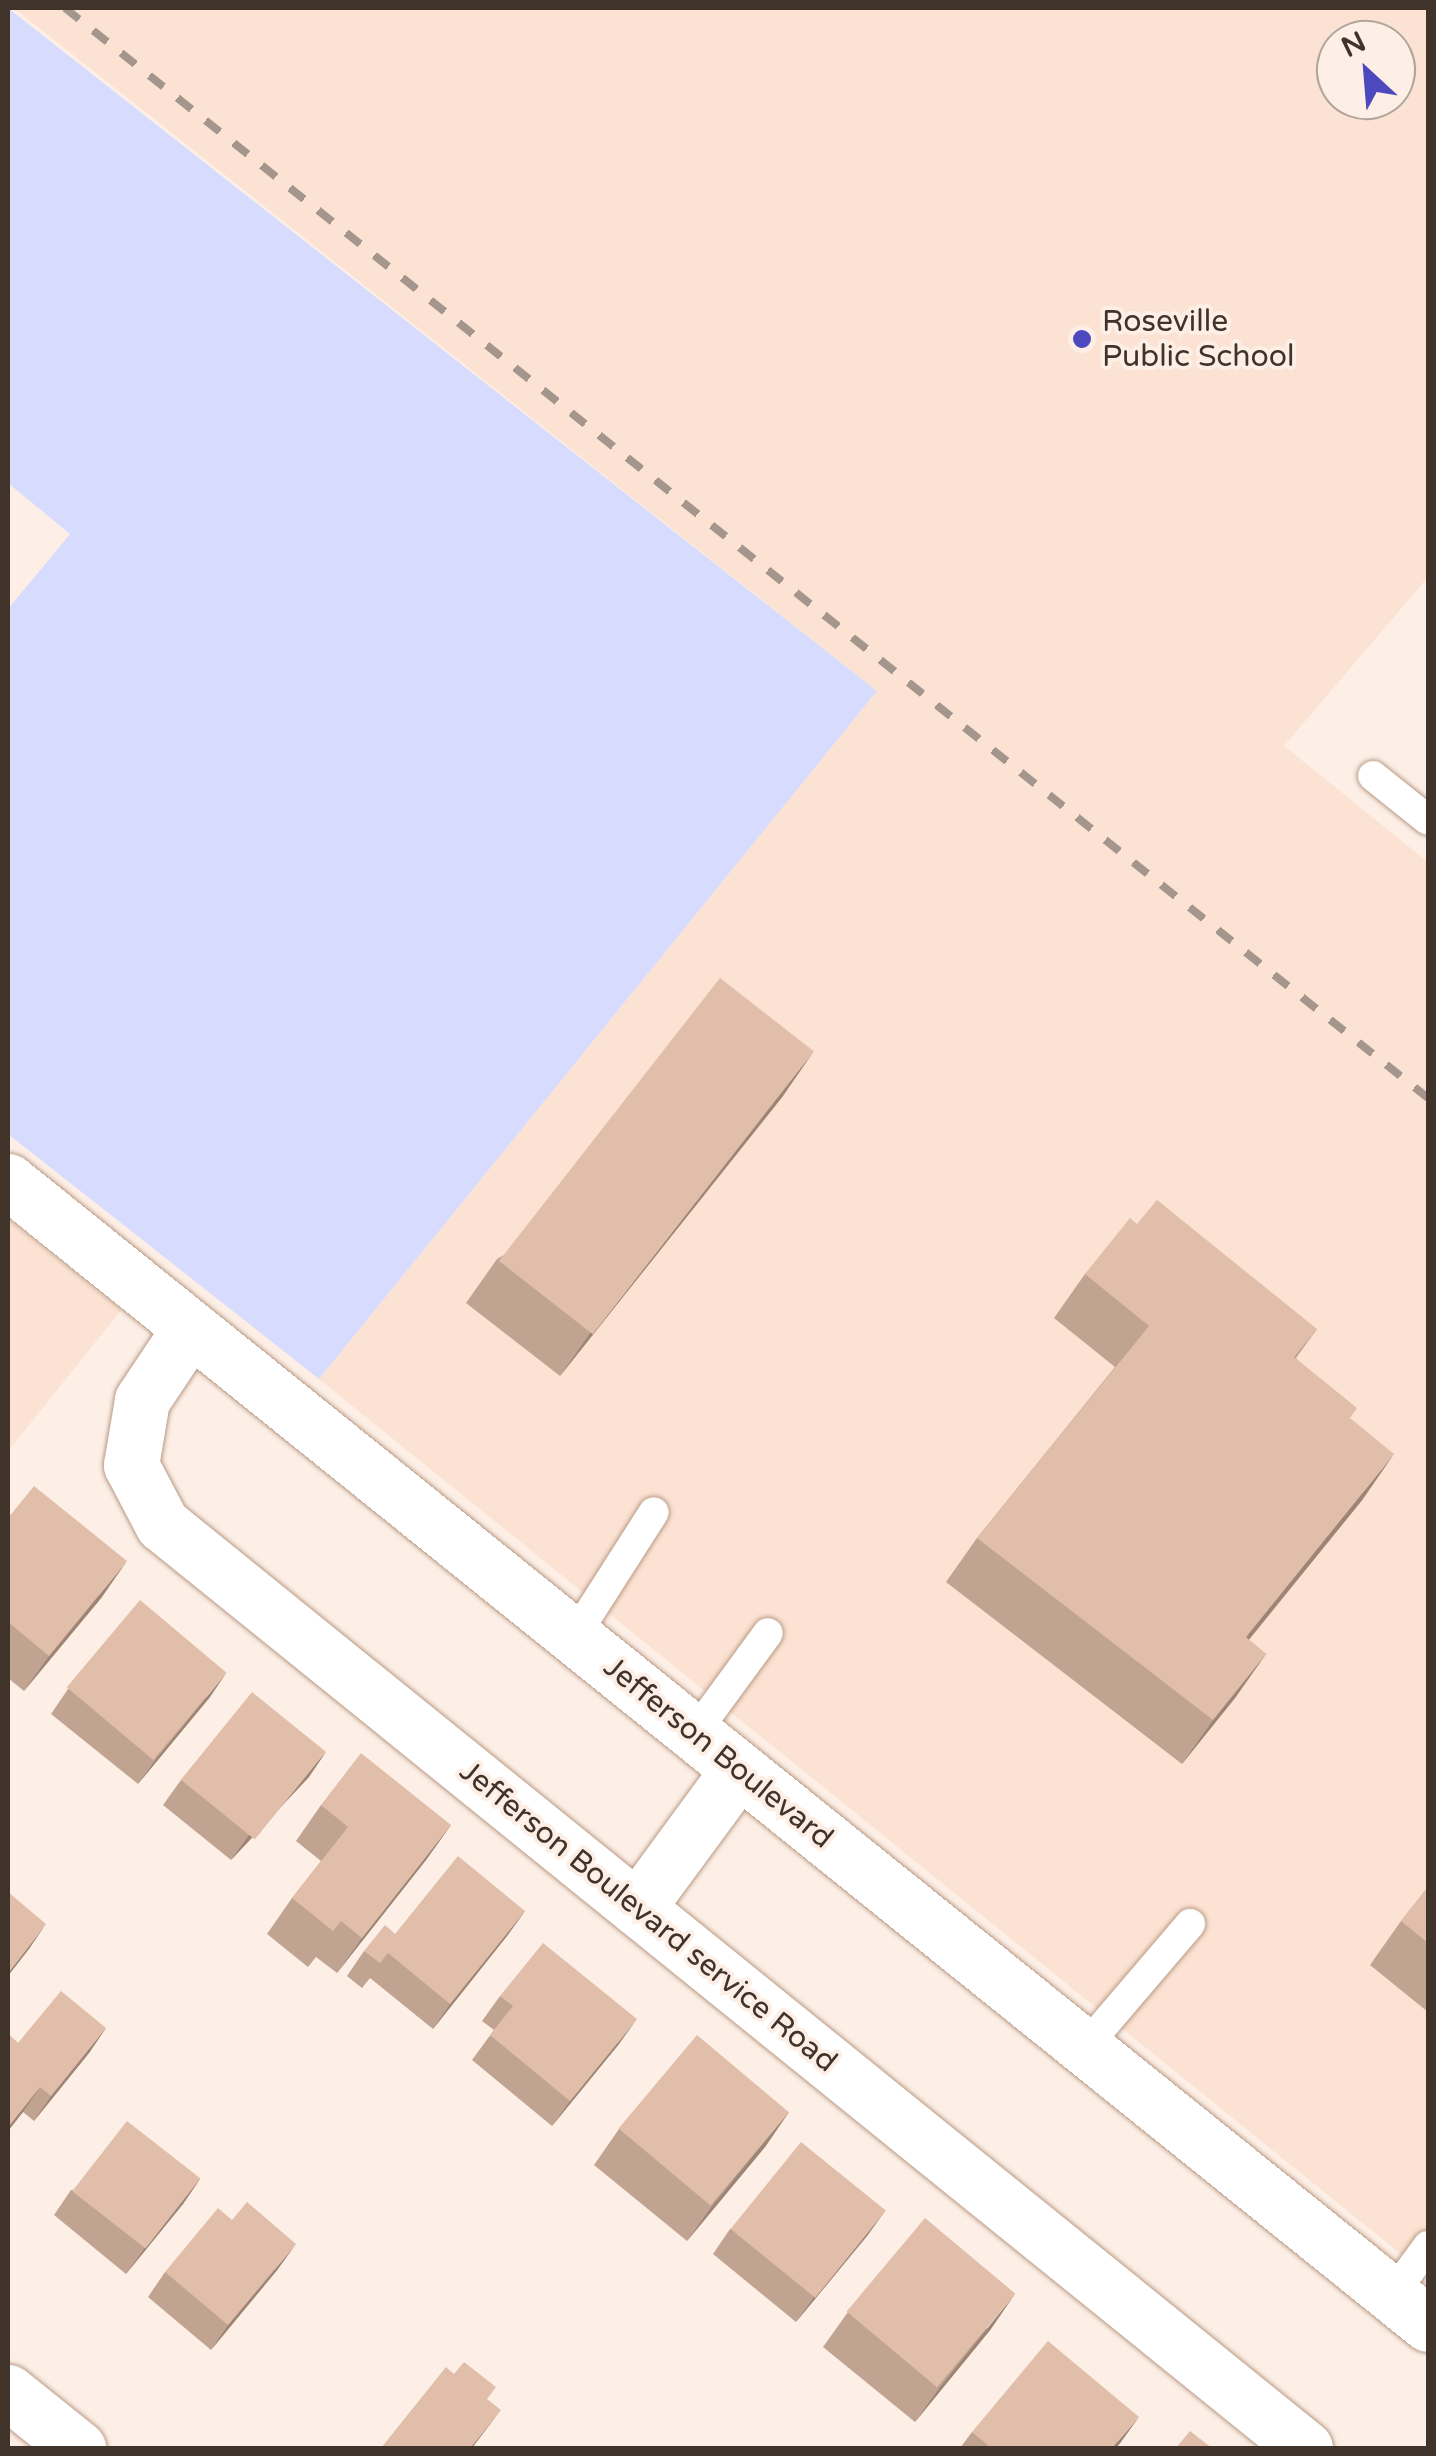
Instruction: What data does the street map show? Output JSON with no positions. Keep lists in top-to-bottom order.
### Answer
{
  "streets": {
    "street": ["Jefferson Boulevard", "Jefferson Boulevard service Road"]
  },
  "crossings": [
    ["Jefferson Boulevard", "Jefferson Boulevard service Road"]
  ],
  "places": ["Roseville Public School"],
  "north": "top left"
}
